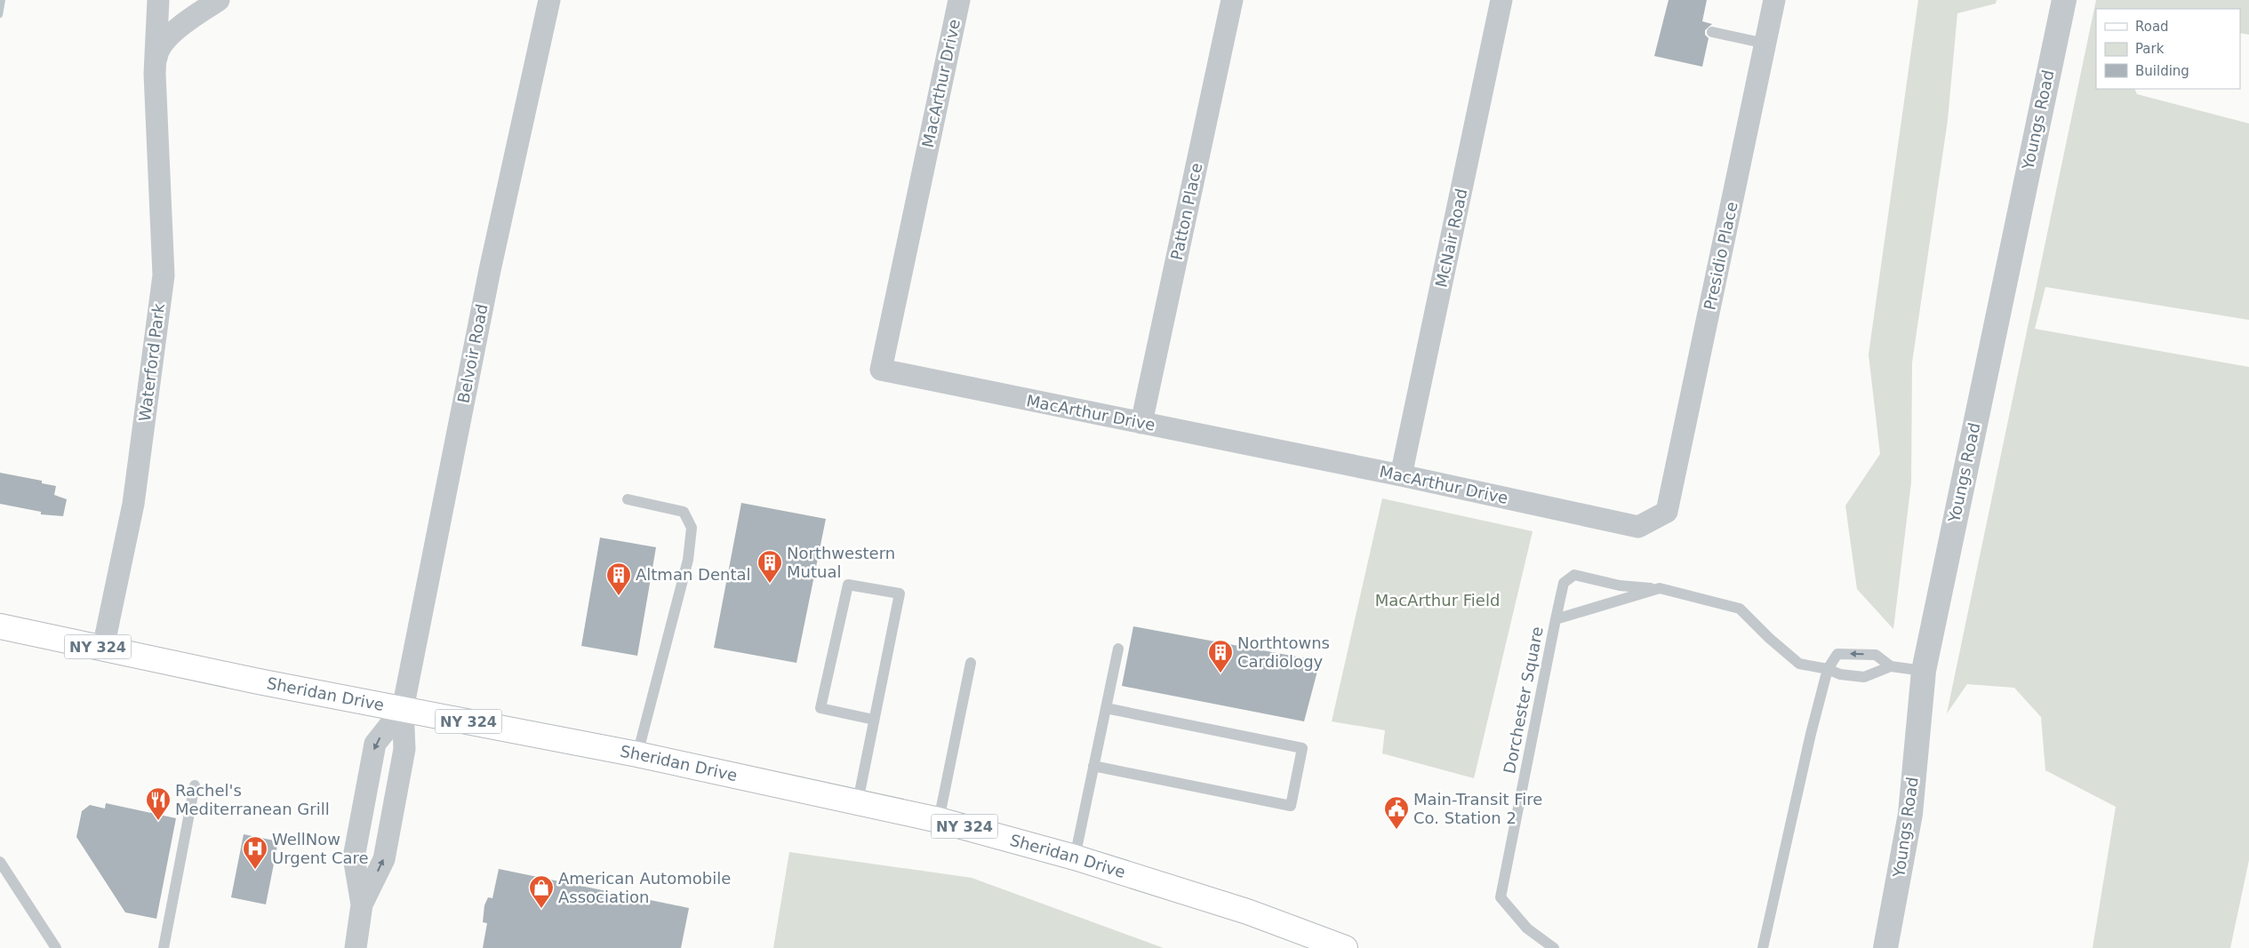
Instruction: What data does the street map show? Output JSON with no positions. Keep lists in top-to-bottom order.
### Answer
{
  "streets": {
    "main road": ["NY 324", "Sheridan Drive"],
    "street": [
      "MacArthur Drive",
      "Youngs Road",
      "Patton Place",
      "McNair Road",
      "Presidio Place",
      "Belvoir Road",
      "Waterford Park"
    ],
    "lane": ["Dorchester Square"]
  },
  "crossings": [
    ["MacArthur Drive", "Patton Place"],
    ["MacArthur Drive", "McNair Road"],
    ["MacArthur Drive", "Presidio Place"],
    ["Youngs Road", "Dorchester Square"],
    ["Belvoir Road", "Sheridan Drive"],
    ["Waterford Park", "Sheridan Drive"]
  ],
  "parks": ["MacArthur Field"],
  "places": {
    "building": ["Northwestern Mutual", "Altman Dental", "Northtowns Cardiology"],
    "restaurant": ["Rachel's Mediterranean Grill"],
    "public building": ["Main-Transit Fire Co. Station 2"],
    "hospital": ["WellNow Urgent Care"],
    "shop": ["American Automobile Association"]
  },
  "legend": ["Road", "Park", "Building"]
}
